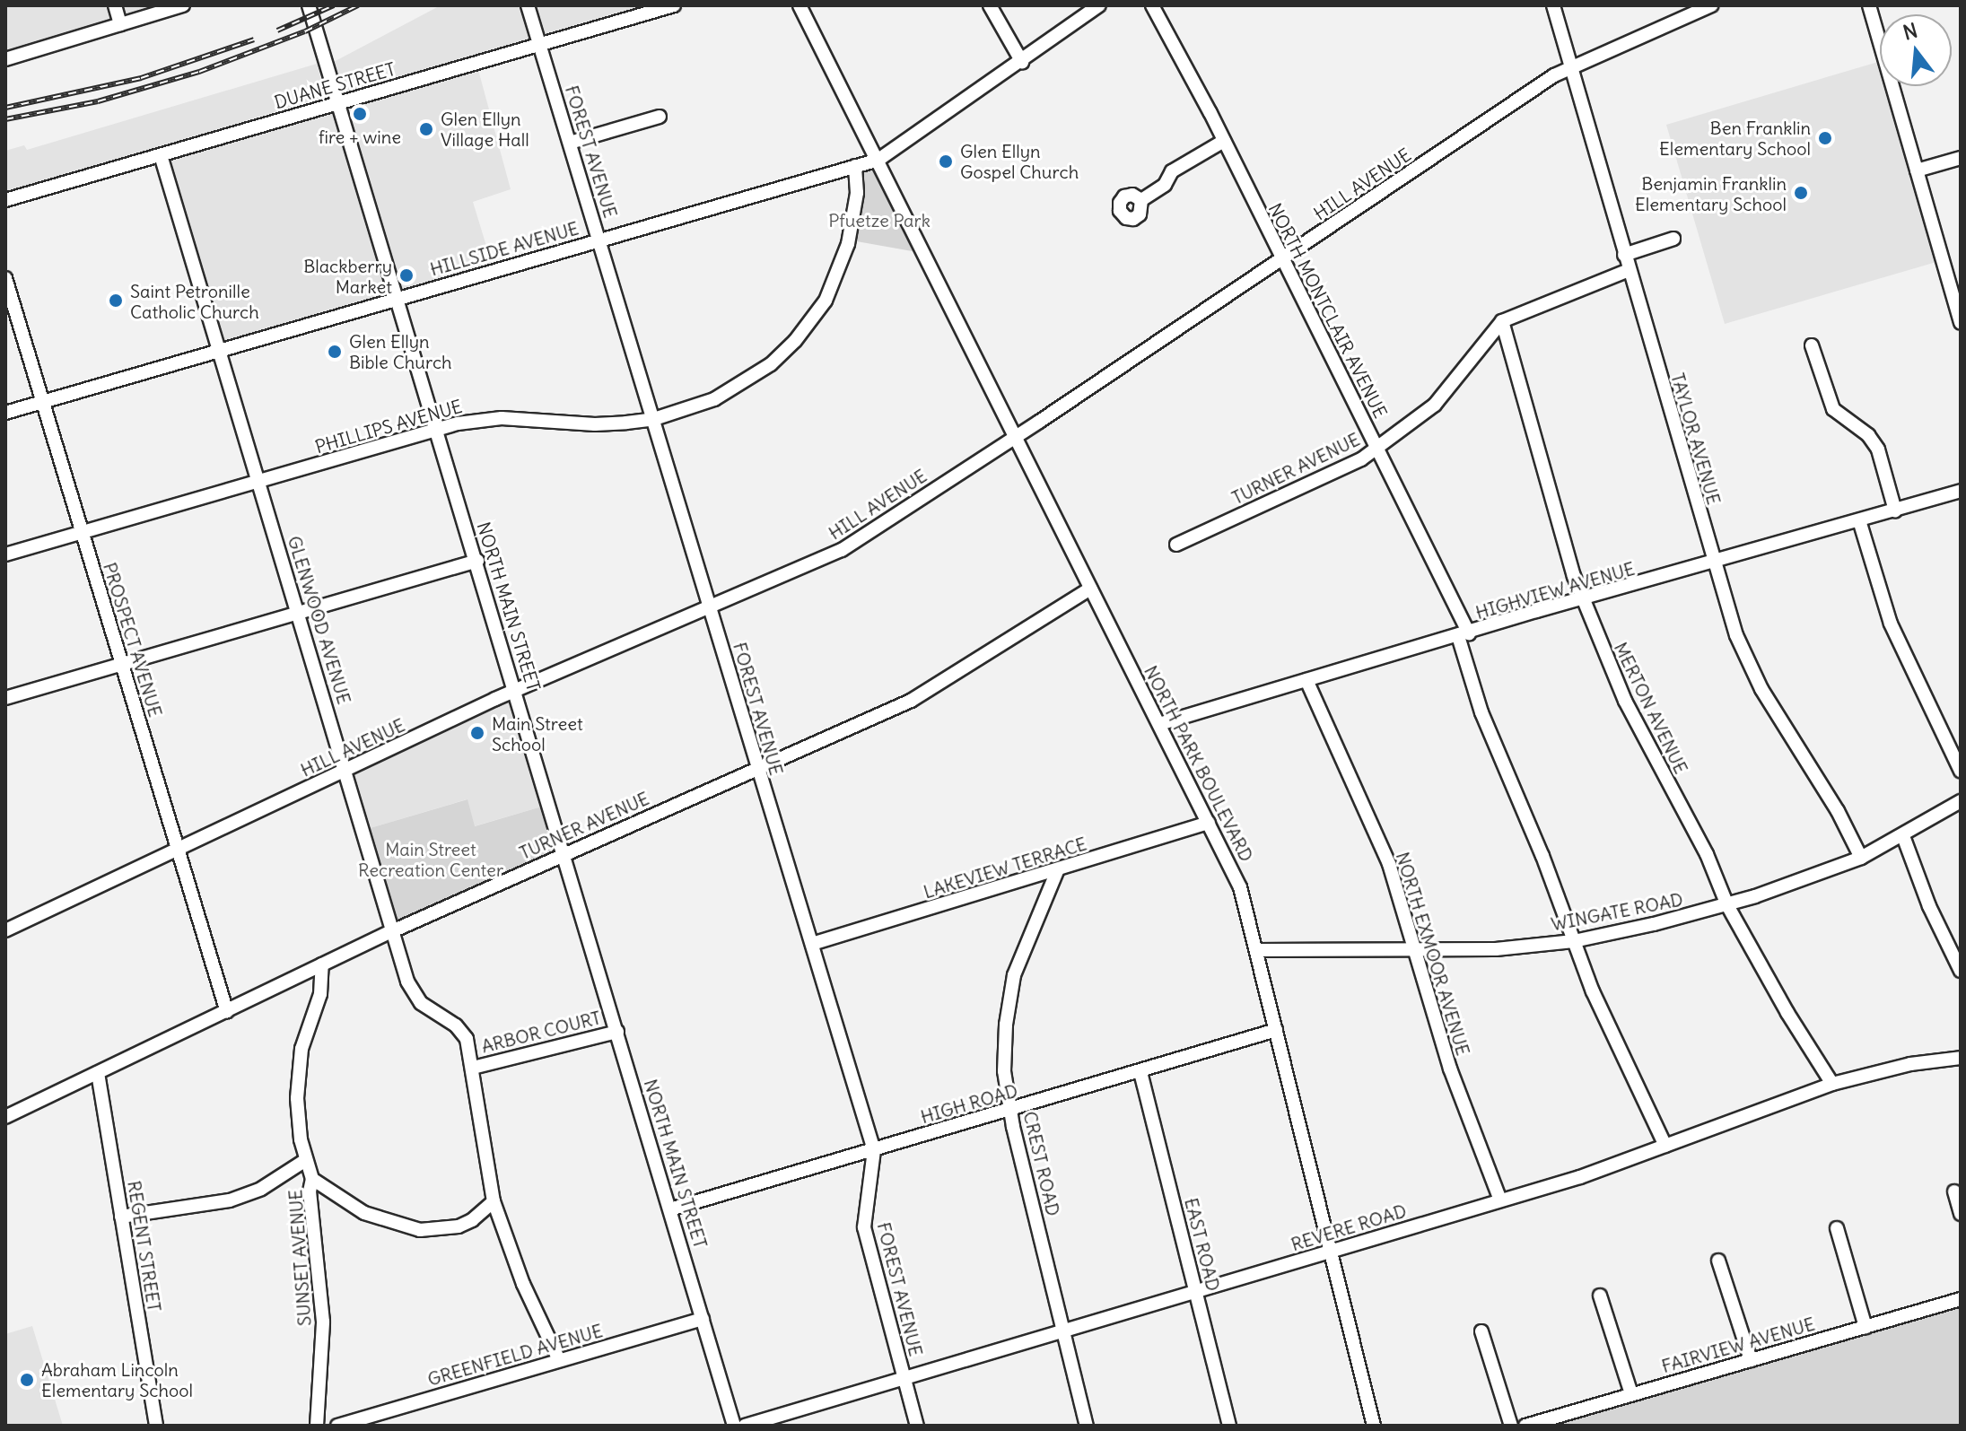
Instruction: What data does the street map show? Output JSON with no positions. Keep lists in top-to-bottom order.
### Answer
{
  "streets": {
    "street": [
      "DUANE STREET",
      "FOREST AVENUE",
      "HILL AVENUE",
      "HILLSIDE AVENUE",
      "NORTH MONTCLAIR AVENUE",
      "PHILLIPS AVENUE",
      "TAYLOR AVENUE",
      "TURNER AVENUE",
      "HIGHVIEW AVENUE",
      "NORTH MAIN STREET",
      "GLENWOOD AVENUE",
      "PROSPECT AVENUE",
      "MERTON AVENUE",
      "NORTH PARK BOULEVARD",
      "LAKEVIEW TERRACE",
      "WINGATE ROAD",
      "NORTH EXMOOR AVENUE",
      "ARBOR COURT",
      "HIGH ROAD",
      "CREST ROAD",
      "REVERE ROAD",
      "EAST ROAD",
      "REGENT STREET",
      "SUNSET AVENUE",
      "FAIRVIEW AVENUE",
      "GREENFIELD AVENUE"
    ]
  },
  "crossings": [
    ["DUANE STREET", "FOREST AVENUE"],
    ["DUANE STREET", "NORTH MAIN STREET"],
    ["DUANE STREET", "GLENWOOD AVENUE"],
    ["FOREST AVENUE", "HILL AVENUE"],
    ["FOREST AVENUE", "HILLSIDE AVENUE"],
    ["FOREST AVENUE", "PHILLIPS AVENUE"],
    ["FOREST AVENUE", "TURNER AVENUE"],
    ["FOREST AVENUE", "LAKEVIEW TERRACE"],
    ["FOREST AVENUE", "HIGH ROAD"],
    ["FOREST AVENUE", "REVERE ROAD"],
    ["HILL AVENUE", "NORTH MONTCLAIR AVENUE"],
    ["HILL AVENUE", "TAYLOR AVENUE"],
    ["HILL AVENUE", "NORTH MAIN STREET"],
    ["HILL AVENUE", "GLENWOOD AVENUE"],
    ["HILL AVENUE", "PROSPECT AVENUE"],
    ["HILL AVENUE", "NORTH PARK BOULEVARD"],
    ["HILLSIDE AVENUE", "PHILLIPS AVENUE"],
    ["HILLSIDE AVENUE", "NORTH MAIN STREET"],
    ["HILLSIDE AVENUE", "GLENWOOD AVENUE"],
    ["HILLSIDE AVENUE", "PROSPECT AVENUE"],
    ["HILLSIDE AVENUE", "NORTH PARK BOULEVARD"],
    ["NORTH MONTCLAIR AVENUE", "TURNER AVENUE"],
    ["NORTH MONTCLAIR AVENUE", "HIGHVIEW AVENUE"],
    ["NORTH MONTCLAIR AVENUE", "WINGATE ROAD"],
    ["NORTH MONTCLAIR AVENUE", "REVERE ROAD"],
    ["PHILLIPS AVENUE", "NORTH MAIN STREET"],
    ["PHILLIPS AVENUE", "GLENWOOD AVENUE"],
    ["PHILLIPS AVENUE", "PROSPECT AVENUE"],
    ["TAYLOR AVENUE", "TURNER AVENUE"],
    ["TAYLOR AVENUE", "HIGHVIEW AVENUE"],
    ["TAYLOR AVENUE", "WINGATE ROAD"],
    ["TURNER AVENUE", "NORTH MAIN STREET"],
    ["TURNER AVENUE", "GLENWOOD AVENUE"],
    ["TURNER AVENUE", "PROSPECT AVENUE"],
    ["TURNER AVENUE", "MERTON AVENUE"],
    ["TURNER AVENUE", "NORTH PARK BOULEVARD"],
    ["TURNER AVENUE", "REGENT STREET"],
    ["TURNER AVENUE", "SUNSET AVENUE"],
    ["HIGHVIEW AVENUE", "MERTON AVENUE"],
    ["HIGHVIEW AVENUE", "NORTH PARK BOULEVARD"],
    ["HIGHVIEW AVENUE", "NORTH EXMOOR AVENUE"],
    ["NORTH MAIN STREET", "ARBOR COURT"],
    ["NORTH MAIN STREET", "HIGH ROAD"],
    ["NORTH MAIN STREET", "GREENFIELD AVENUE"],
    ["GLENWOOD AVENUE", "ARBOR COURT"],
    ["GLENWOOD AVENUE", "GREENFIELD AVENUE"],
    ["MERTON AVENUE", "WINGATE ROAD"],
    ["MERTON AVENUE", "REVERE ROAD"],
    ["NORTH PARK BOULEVARD", "LAKEVIEW TERRACE"],
    ["NORTH PARK BOULEVARD", "WINGATE ROAD"],
    ["NORTH PARK BOULEVARD", "HIGH ROAD"],
    ["NORTH PARK BOULEVARD", "REVERE ROAD"],
    ["LAKEVIEW TERRACE", "CREST ROAD"],
    ["WINGATE ROAD", "NORTH EXMOOR AVENUE"],
    ["NORTH EXMOOR AVENUE", "REVERE ROAD"],
    ["HIGH ROAD", "CREST ROAD"],
    ["HIGH ROAD", "EAST ROAD"],
    ["CREST ROAD", "REVERE ROAD"],
    ["REVERE ROAD", "EAST ROAD"]
  ],
  "parks": ["Pfuetze Park", "Main Street Recreation Center"],
  "places": [
    "fire + wine",
    "Glen Ellyn Village Hall",
    "Ben Franklin Elementary School",
    "Glen Ellyn Gospel Church",
    "Benjamin Franklin Elementary School",
    "Blackberry Market",
    "Saint Petronille Catholic Church",
    "Glen Ellyn Bible Church",
    "Main Street School",
    "Abraham Lincoln Elementary School"
  ],
  "north": "top"
}
